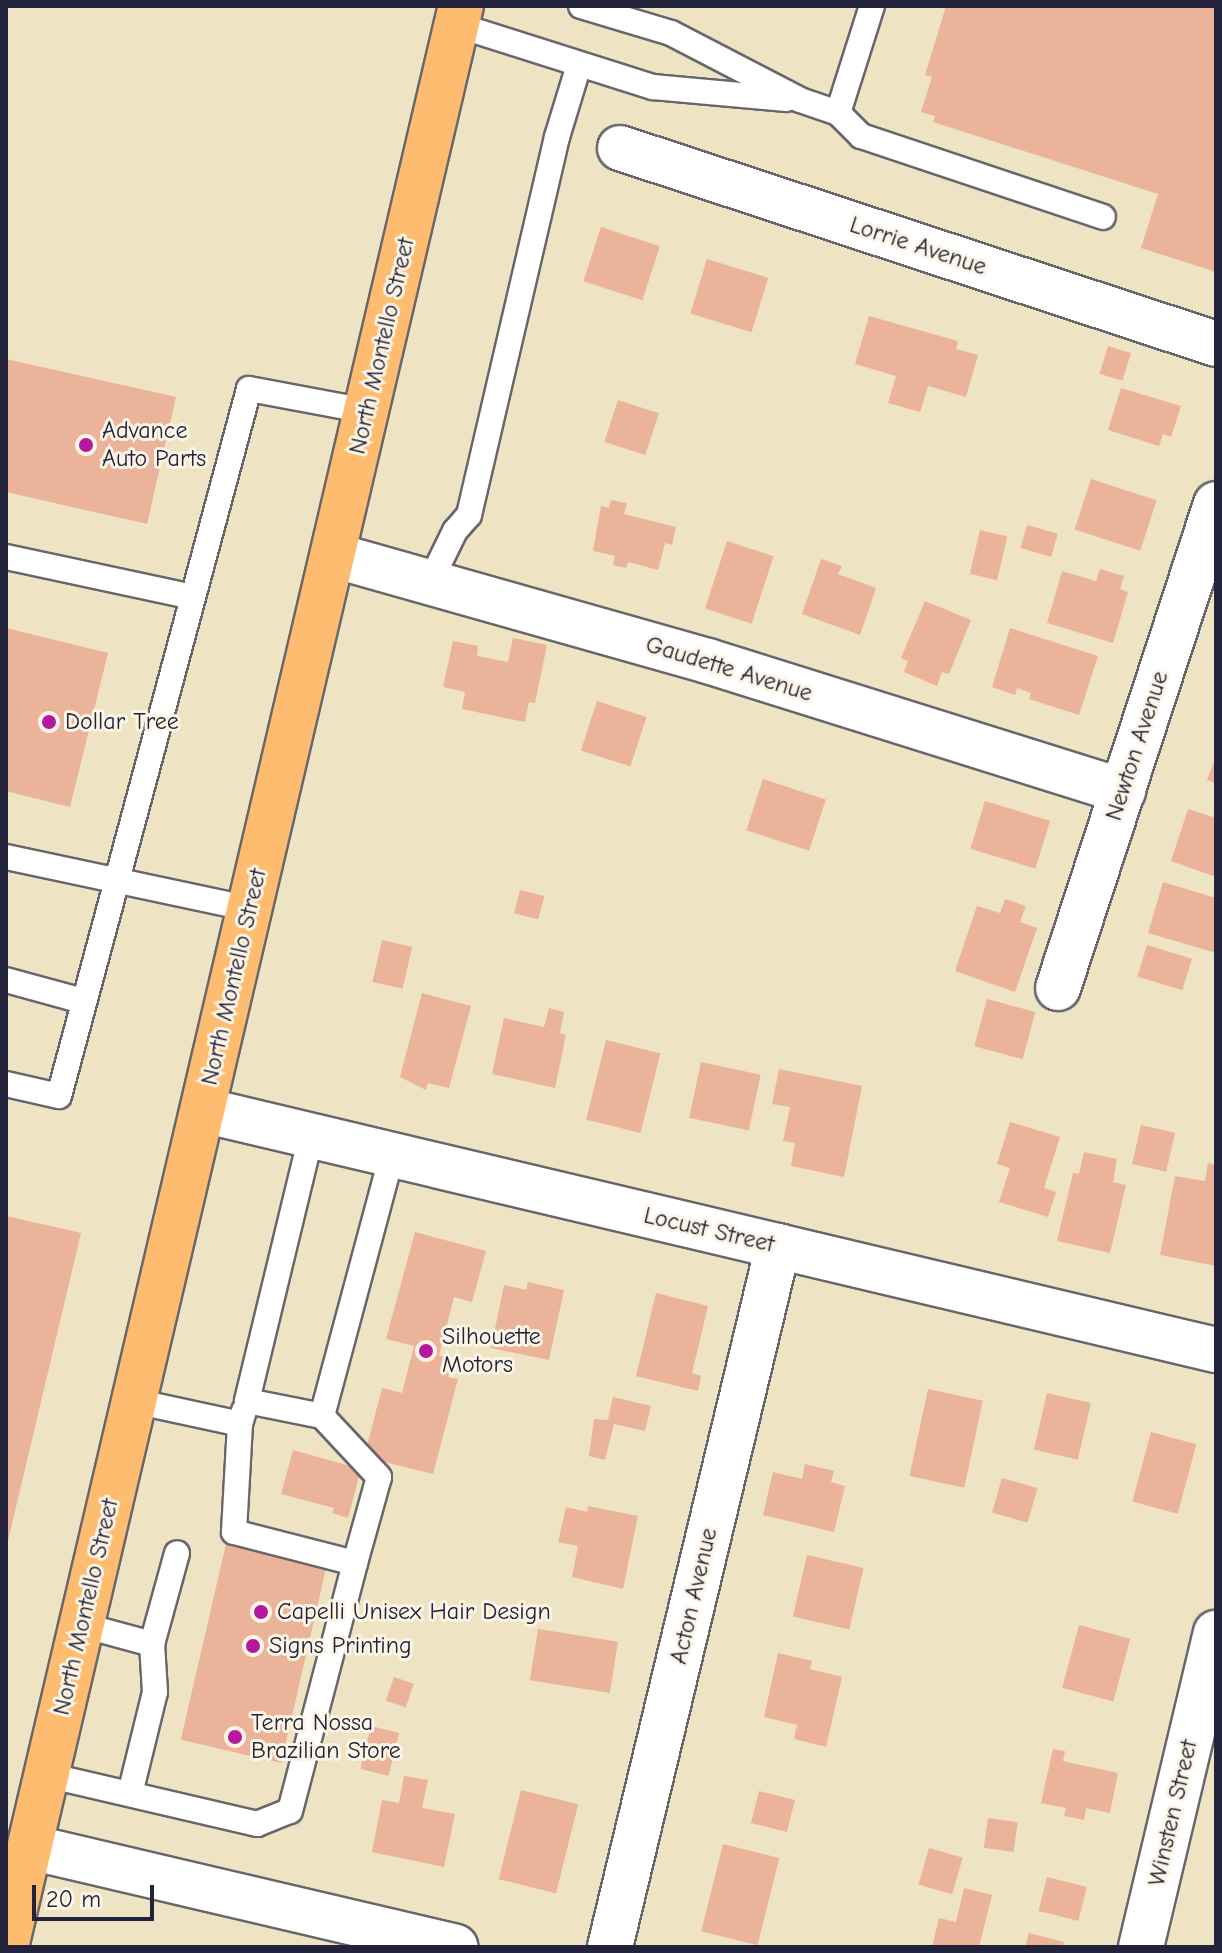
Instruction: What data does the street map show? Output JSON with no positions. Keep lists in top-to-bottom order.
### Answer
{
  "streets": {
    "main road": ["North Montello Street"],
    "street": [
      "Lorrie Avenue",
      "Gaudette Avenue",
      "Newton Avenue",
      "Locust Street",
      "Acton Avenue",
      "Winsten Street"
    ]
  },
  "crossings": [
    ["North Montello Street", "Gaudette Avenue"],
    ["North Montello Street", "Locust Street"],
    ["Gaudette Avenue", "Newton Avenue"],
    ["Locust Street", "Acton Avenue"]
  ],
  "places": [
    "Advance Auto Parts",
    "Dollar Tree",
    "Silhouette Motors",
    "Capelli Unisex Hair Design",
    "Signs Printing",
    "Terra Nossa Brazilian Store"
  ],
  "scale_bar": "20 m"
}
